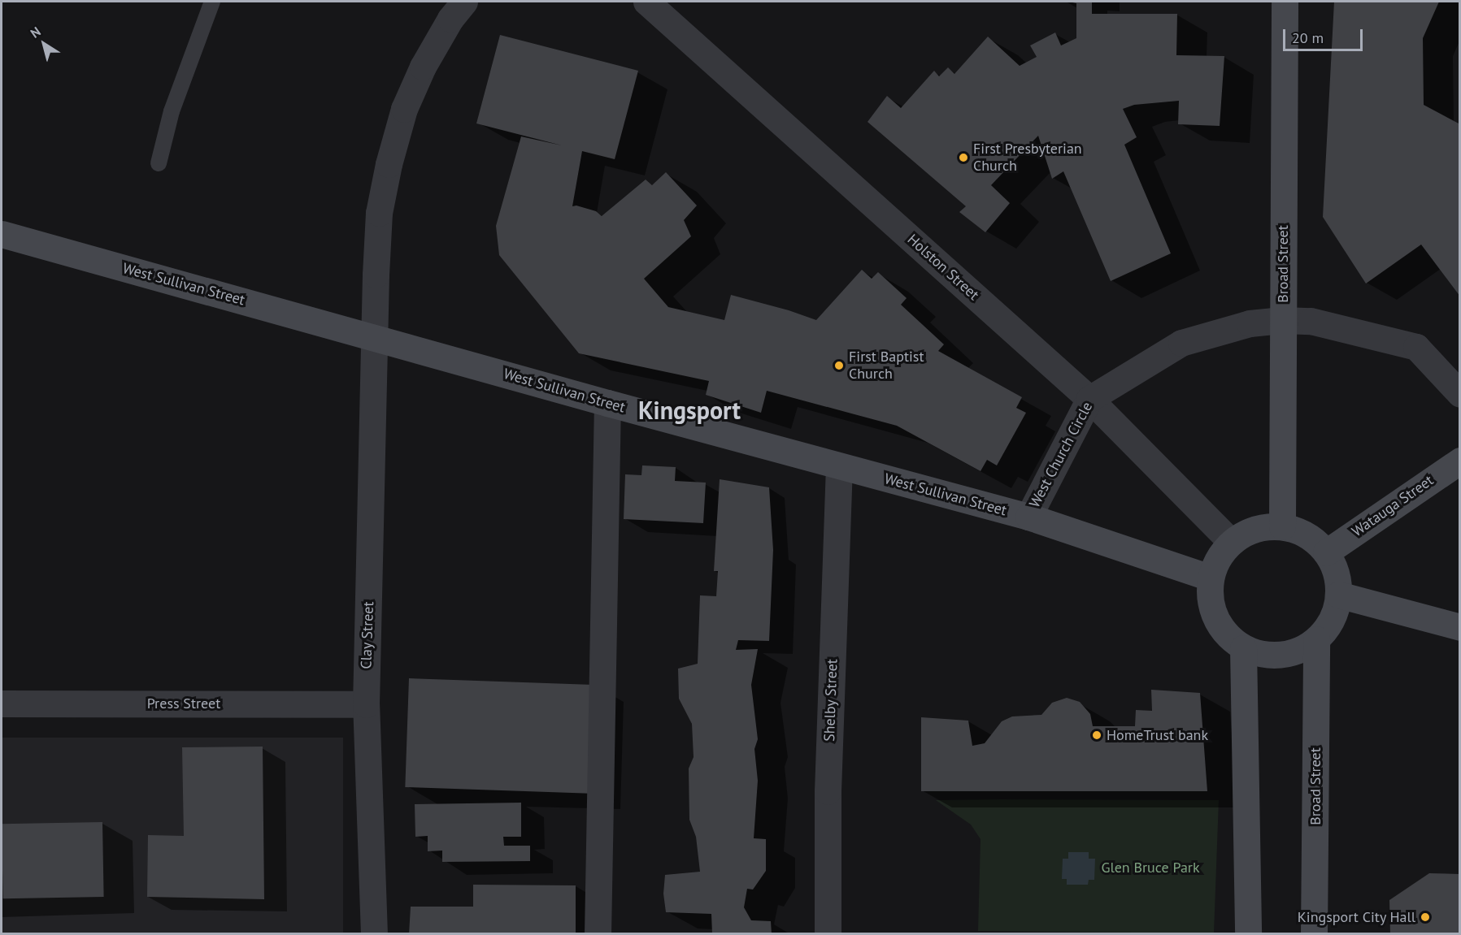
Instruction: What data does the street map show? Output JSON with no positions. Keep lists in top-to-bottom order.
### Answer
{
  "streets": {
    "street": [
      "Broad Street",
      "Holston Street",
      "West Sullivan Street",
      "West Church Circle",
      "Watauga Street",
      "Clay Street",
      "Shelby Street",
      "Press Street"
    ]
  },
  "crossings": [
    ["Broad Street", "Holston Street"],
    ["Broad Street", "West Sullivan Street"],
    ["Broad Street", "West Church Circle"],
    ["Broad Street", "Watauga Street"],
    ["Holston Street", "West Sullivan Street"],
    ["Holston Street", "West Church Circle"],
    ["Holston Street", "Watauga Street"],
    ["West Sullivan Street", "West Church Circle"],
    ["West Sullivan Street", "Watauga Street"],
    ["West Sullivan Street", "Clay Street"],
    ["West Sullivan Street", "Shelby Street"],
    ["Clay Street", "Press Street"]
  ],
  "districts": ["Kingsport"],
  "parks": ["Glen Bruce Park"],
  "places": [
    "First Presbyterian Church",
    "First Baptist Church",
    "HomeTrust bank",
    "Kingsport City Hall"
  ],
  "scale_bar": "20 m",
  "north": "top left"
}
